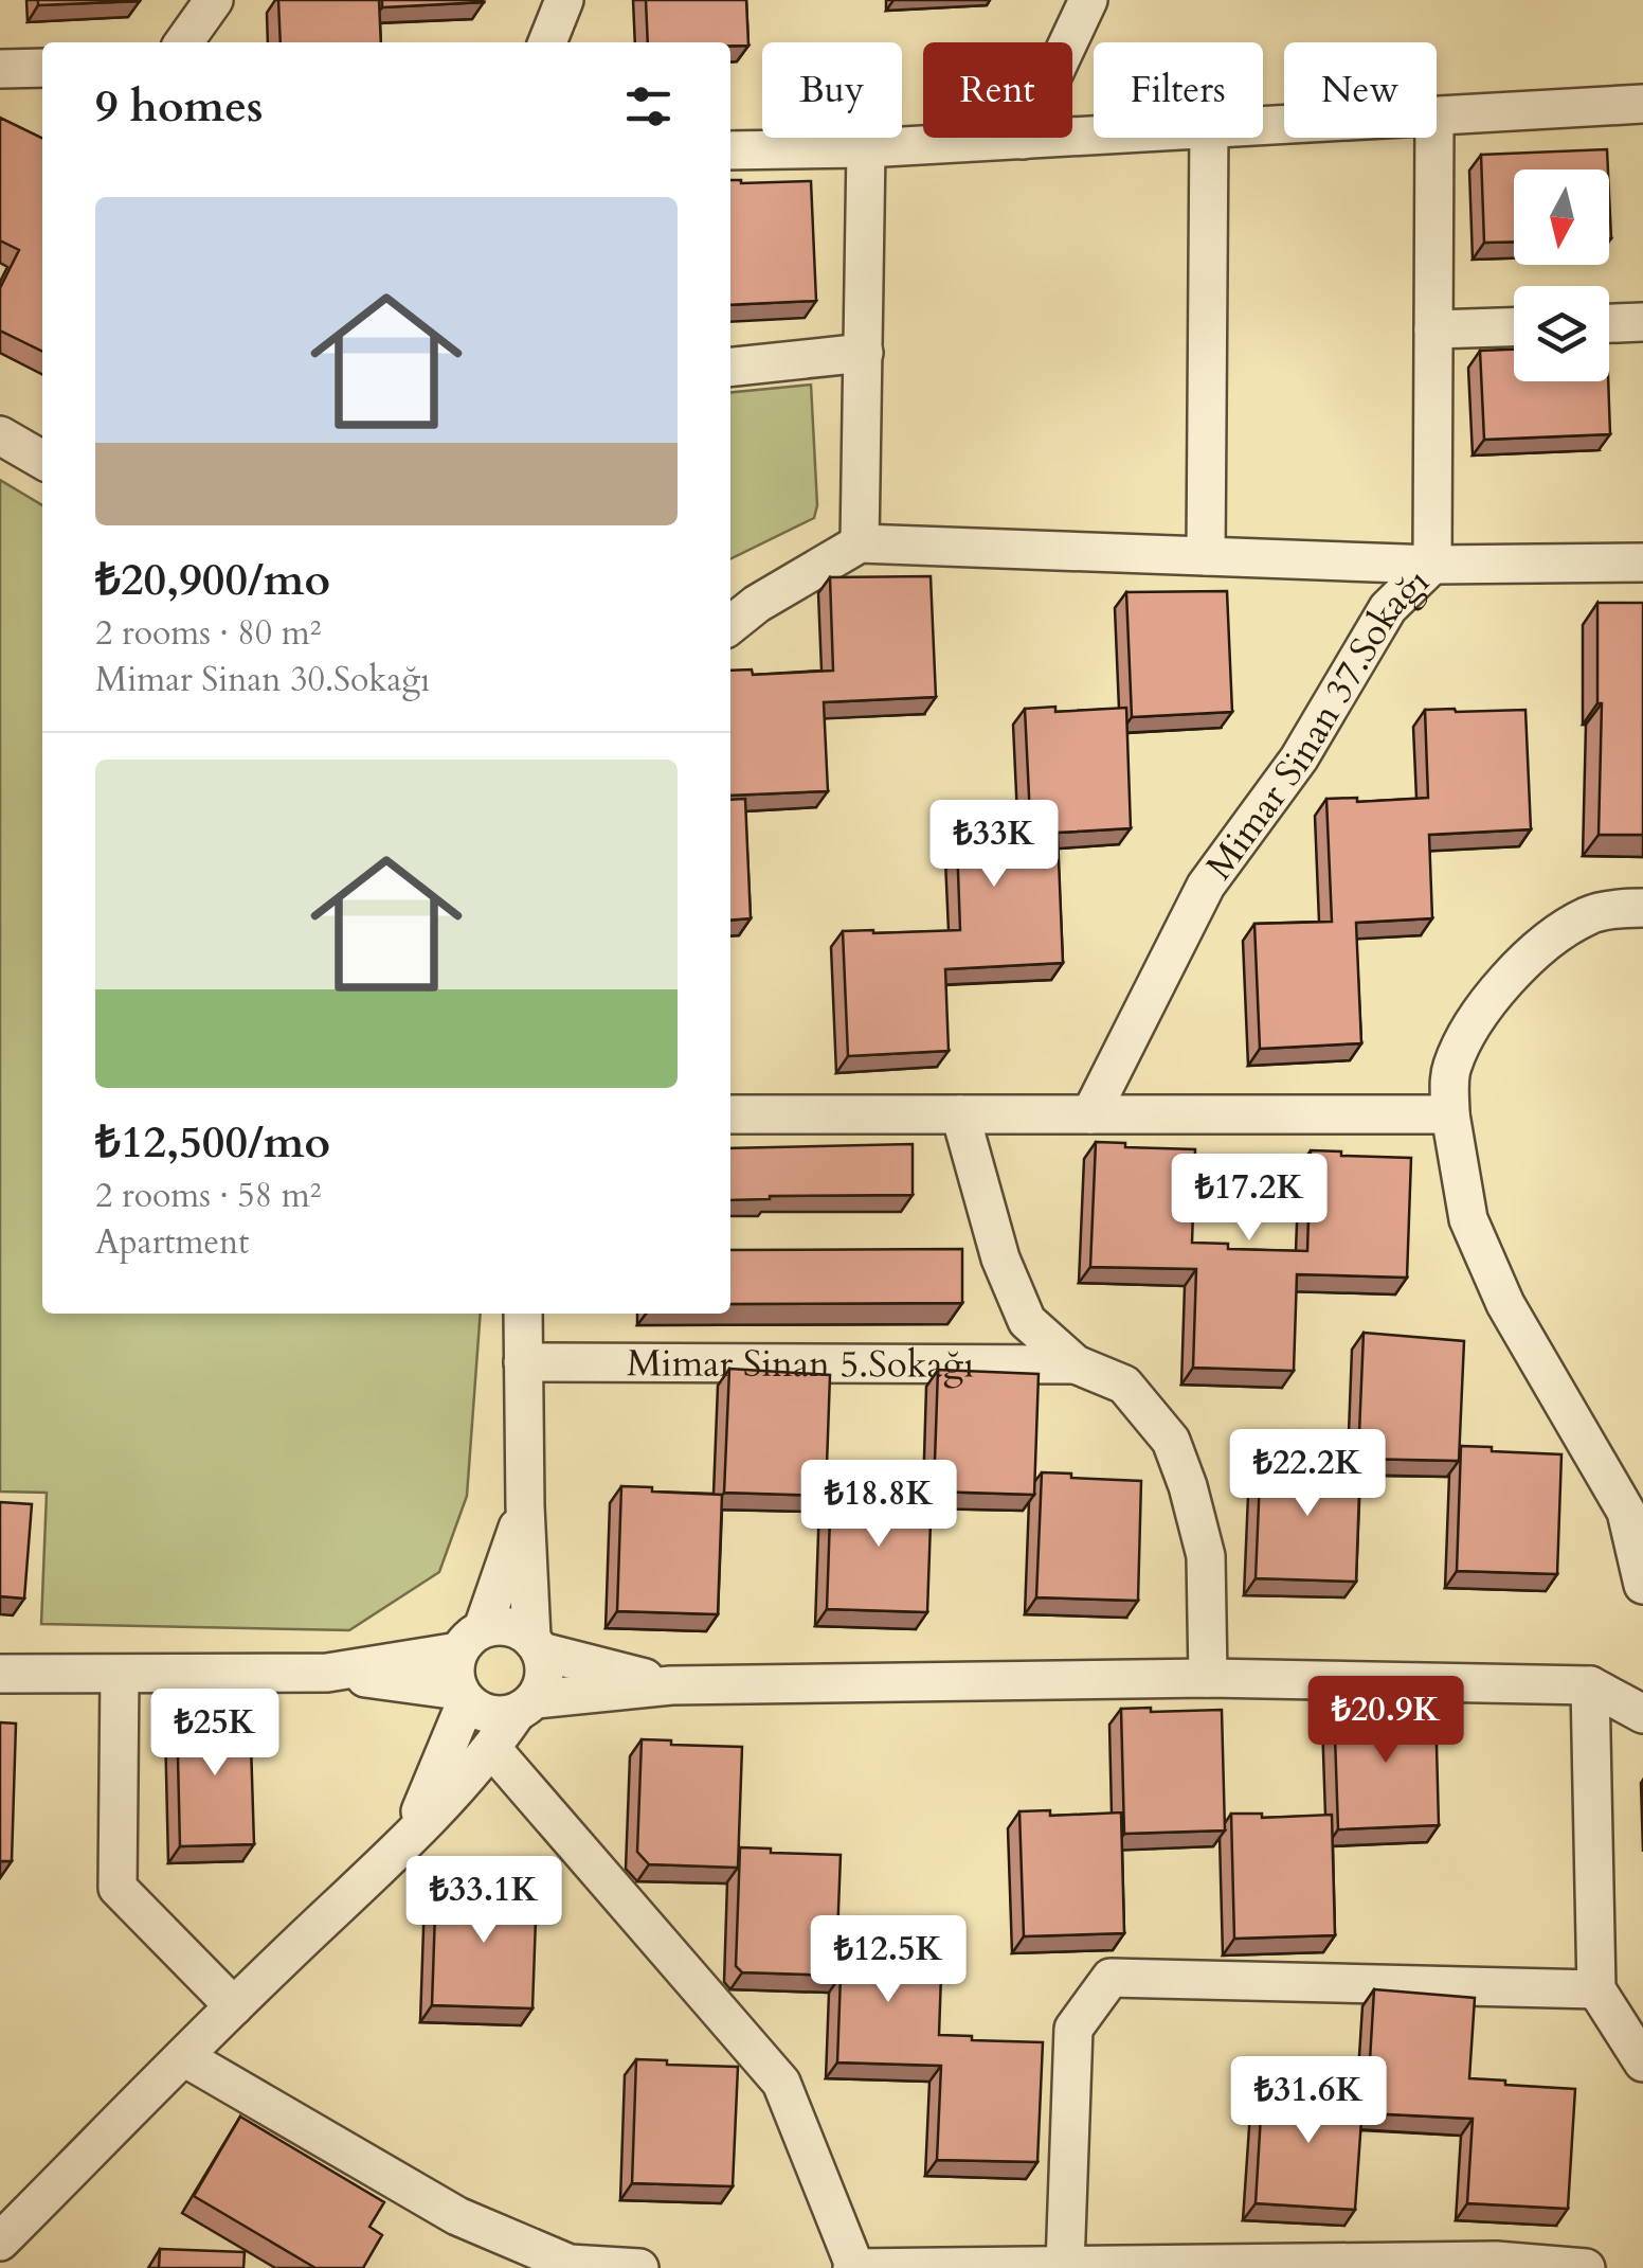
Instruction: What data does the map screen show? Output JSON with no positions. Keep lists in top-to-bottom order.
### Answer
{
  "streets": {
    "street": ["Mimar Sinan 37.Sokağı", "Mimar Sinan 5.Sokağı"]
  },
  "north": "bottom",
  "page": {
    "chip": [
      "Buy",
      "Rent",
      "Filters",
      "New"
    ],
    "heading": "9 homes",
    "list": [
      {
        "name": "₺20,900/mo",
        "note": "2 rooms · 80 m² · Mimar Sinan 30.Sokağı"
      },
      {
        "name": "₺12,500/mo",
        "note": "2 rooms · 58 m² · Apartment"
      }
    ],
    "price": [
      "₺33K",
      "₺17.2K",
      "₺22.2K",
      "₺18.8K",
      "₺20.9K",
      "₺25K",
      "₺33.1K",
      "₺12.5K",
      "₺31.6K"
    ]
  }
}
